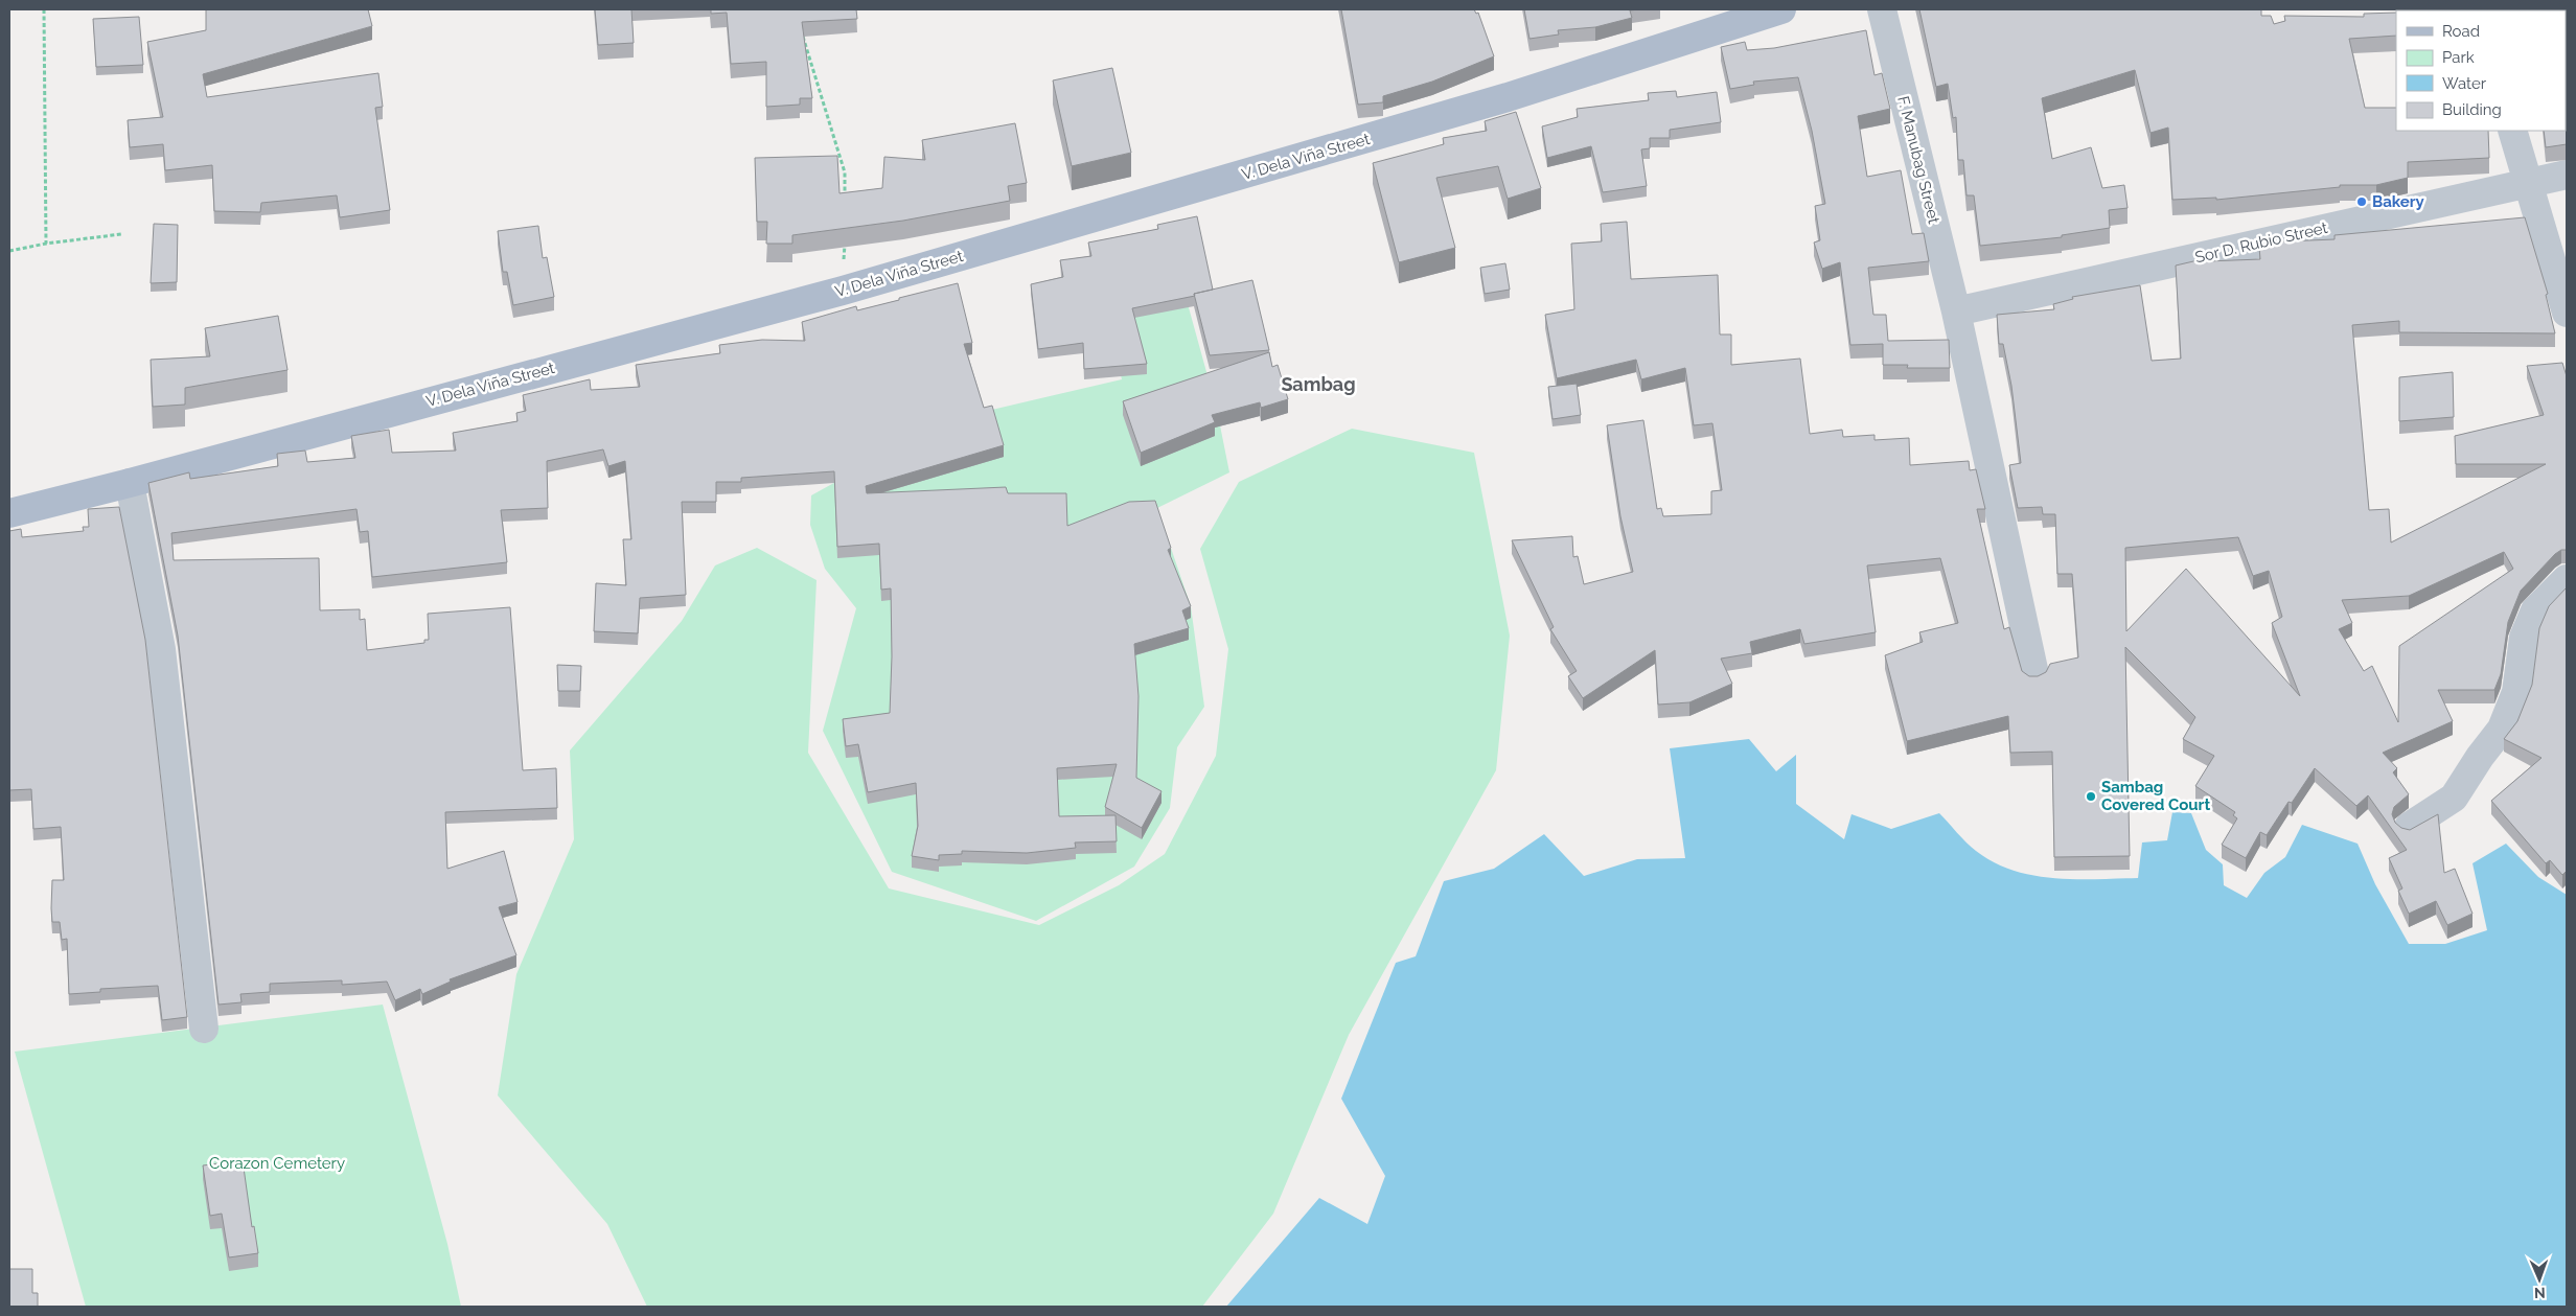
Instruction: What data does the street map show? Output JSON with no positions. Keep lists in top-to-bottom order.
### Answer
{
  "streets": {
    "main road": ["V. Dela Viña Street"],
    "street": ["F. Manubag Street", "Sor D. Rubio Street"]
  },
  "crossings": [
    ["F. Manubag Street", "Sor D. Rubio Street"]
  ],
  "districts": ["Sambag"],
  "parks": ["Corazon Cemetery"],
  "places": ["Bakery", "Sambag Covered Court"],
  "legend": [
    "Road",
    "Park",
    "Water",
    "Building"
  ],
  "north": "bottom"
}
